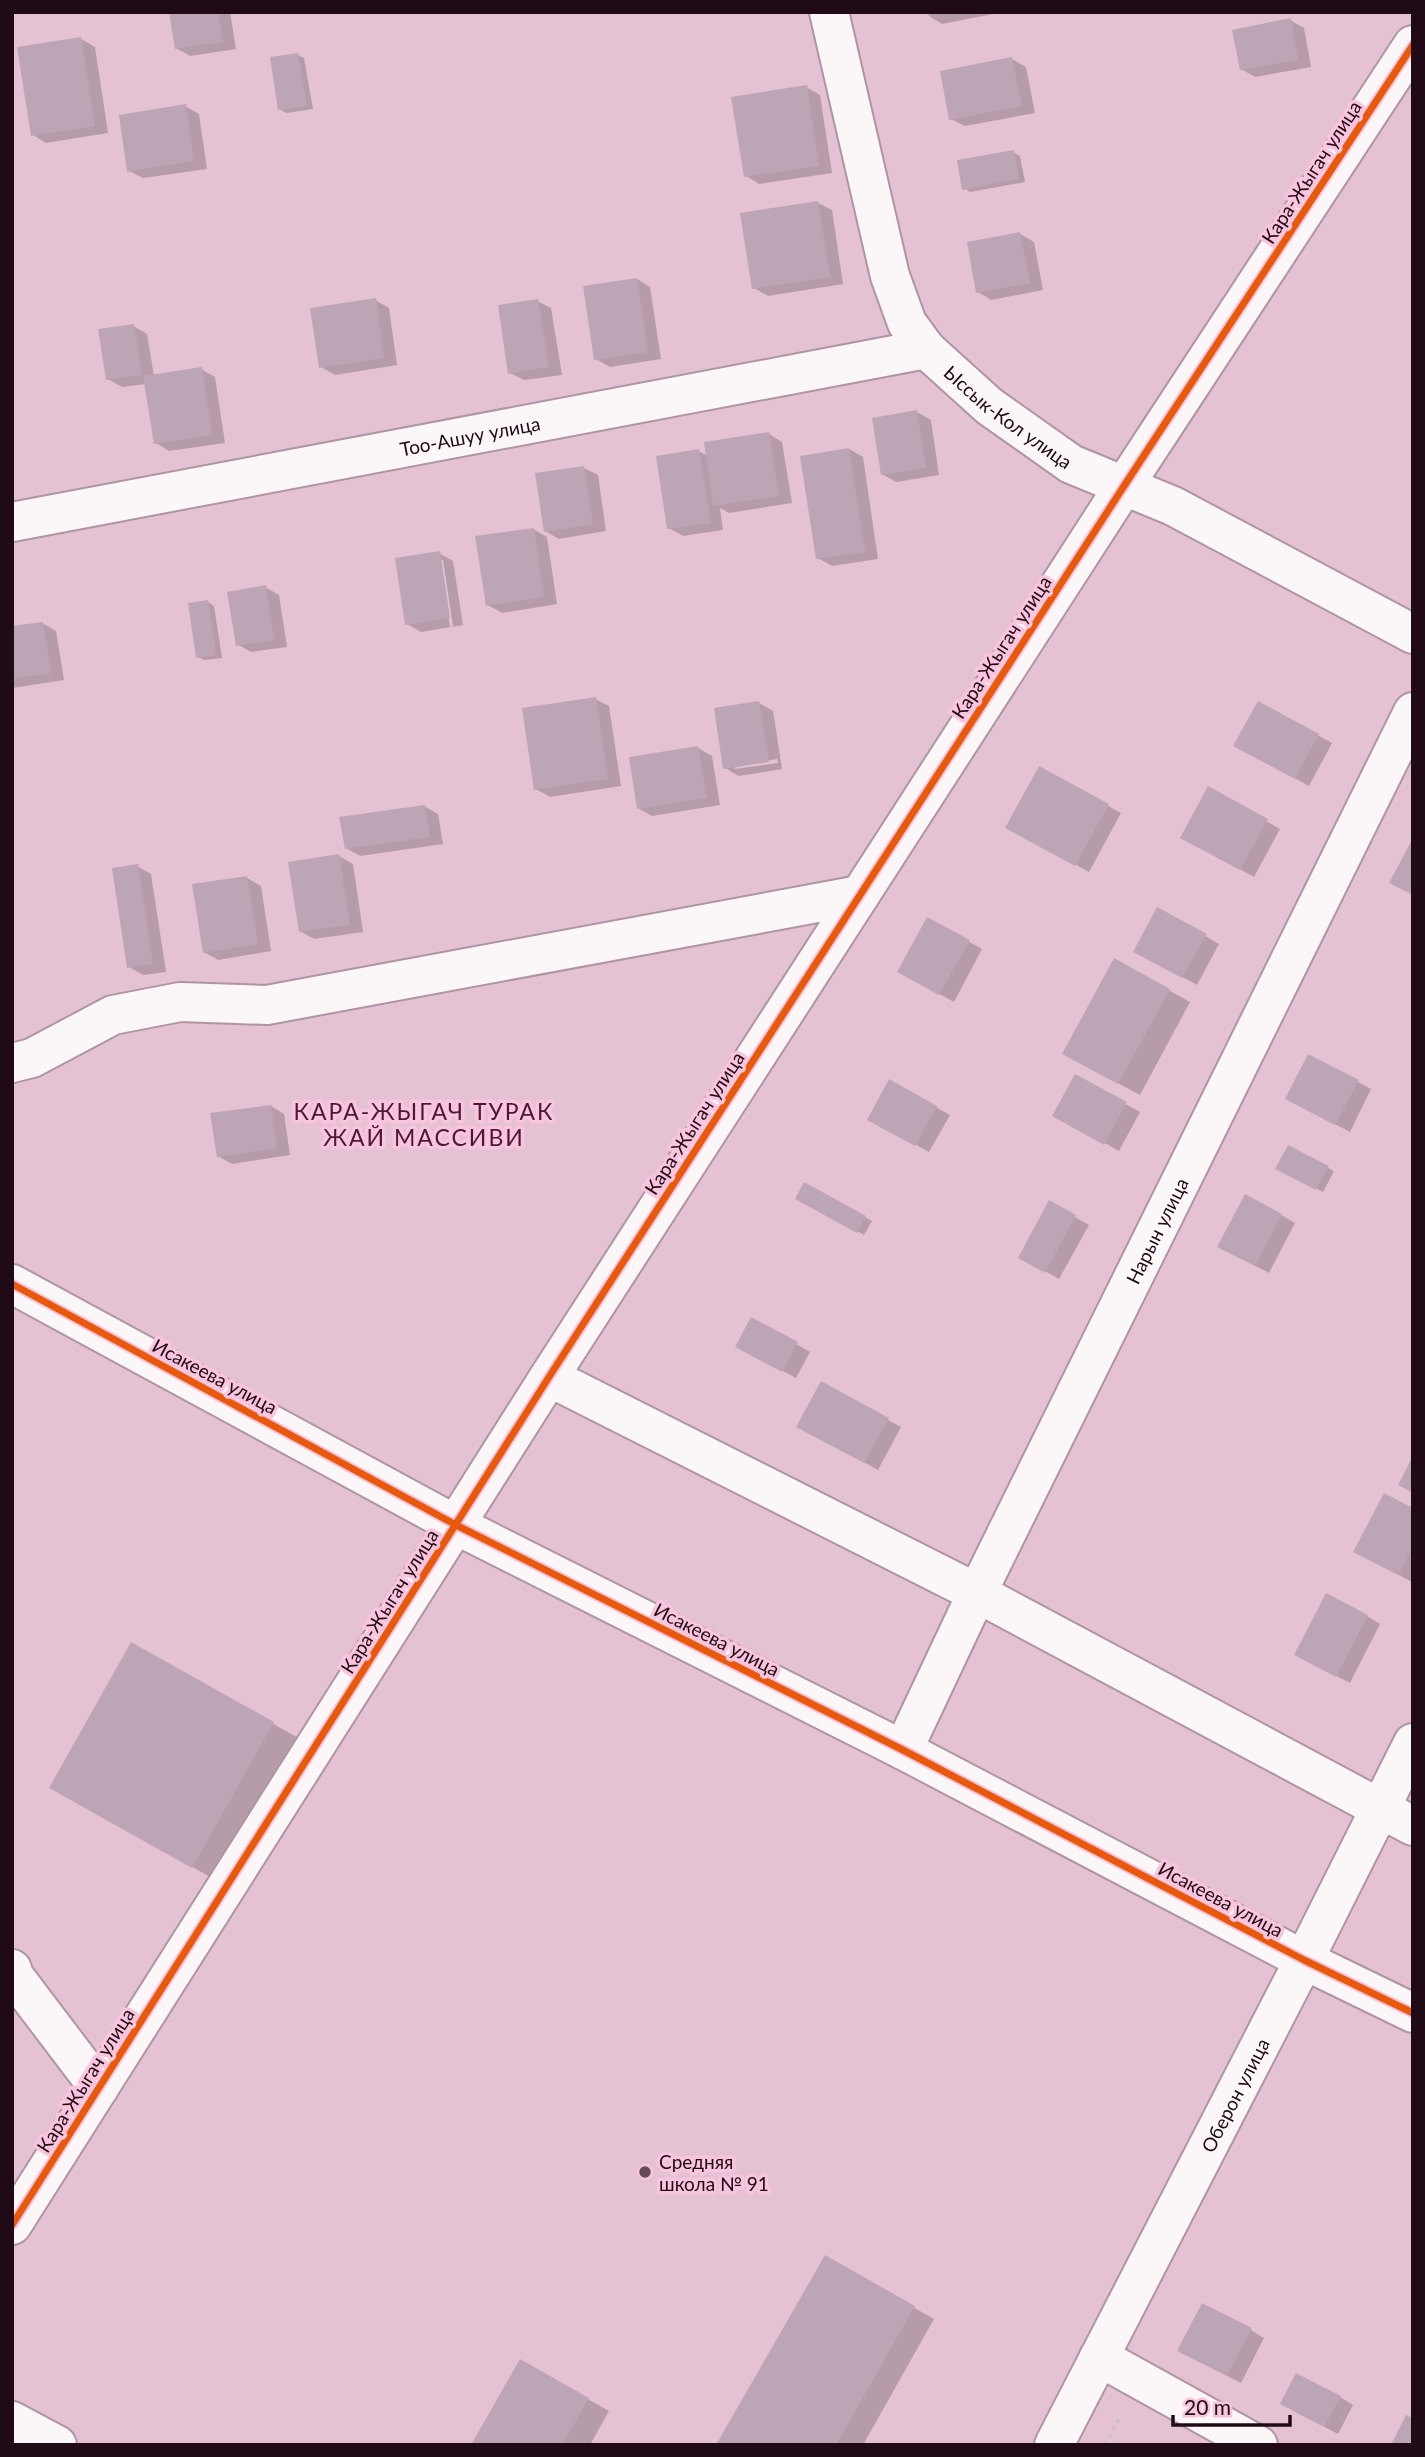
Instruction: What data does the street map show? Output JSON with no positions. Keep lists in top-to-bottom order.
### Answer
{
  "streets": {
    "street": [
      "Кара-Жыгач улица",
      "Ыссык-Кол улица",
      "Тоо-Ашуу улица",
      "Нарын улица",
      "Исакеева улица",
      "Оберон улица"
    ]
  },
  "crossings": [
    ["Кара-Жыгач улица", "Ыссык-Кол улица"],
    ["Кара-Жыгач улица", "Исакеева улица"],
    ["Ыссык-Кол улица", "Тоо-Ашуу улица"],
    ["Нарын улица", "Исакеева улица"],
    ["Исакеева улица", "Оберон улица"]
  ],
  "districts": ["КАРА-ЖЫГАЧ ТУРАК ЖАЙ МАССИВИ"],
  "places": ["Средняя школа № 91"],
  "scale_bar": "20 m"
}
